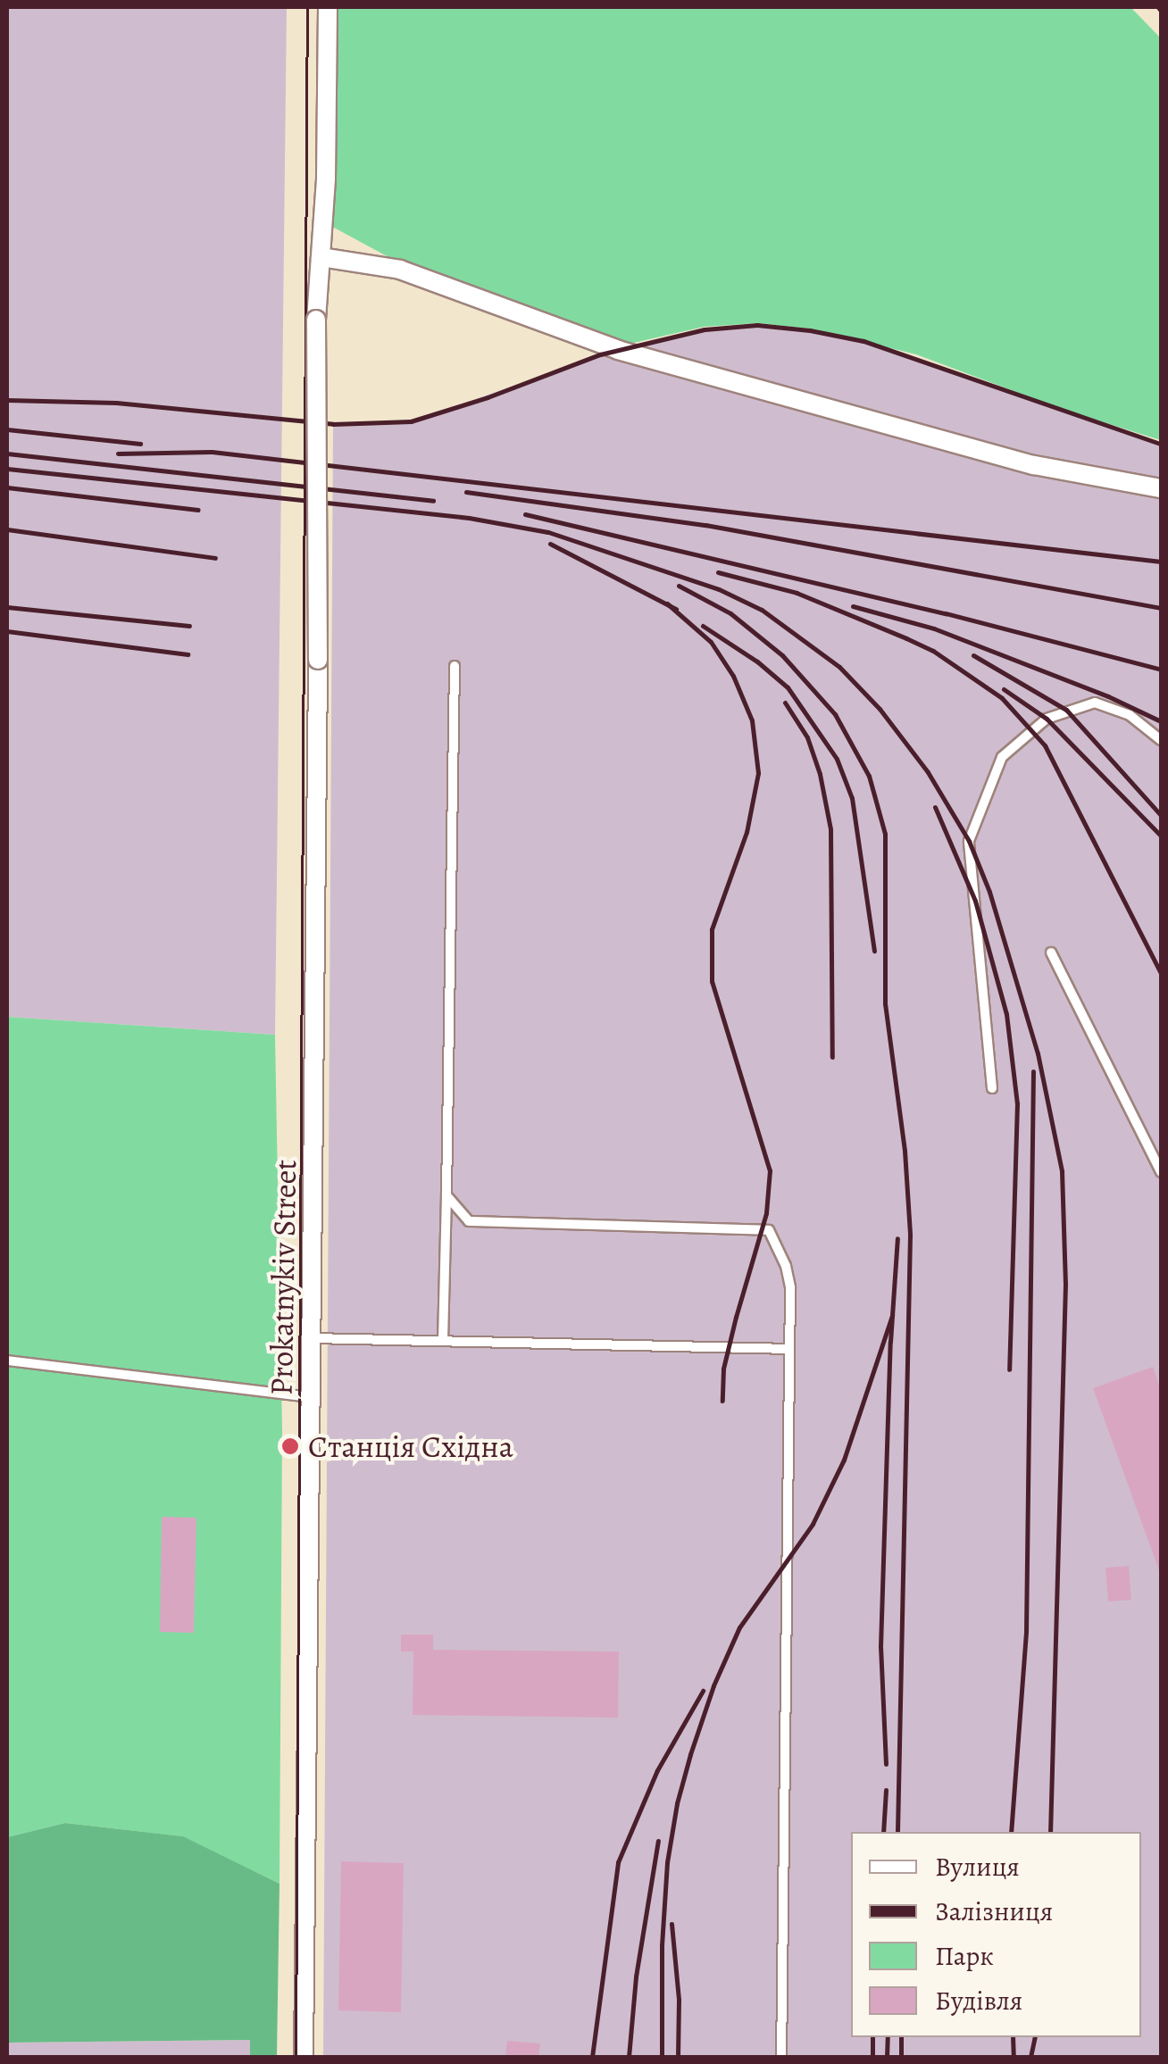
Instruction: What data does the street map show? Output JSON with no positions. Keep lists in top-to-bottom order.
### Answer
{
  "streets": {
    "street": ["Prokatnykiv Street"]
  },
  "places": ["Станція Східна"],
  "legend": [
    "Вулиця",
    "Залізниця",
    "Парк",
    "Будівля"
  ]
}
